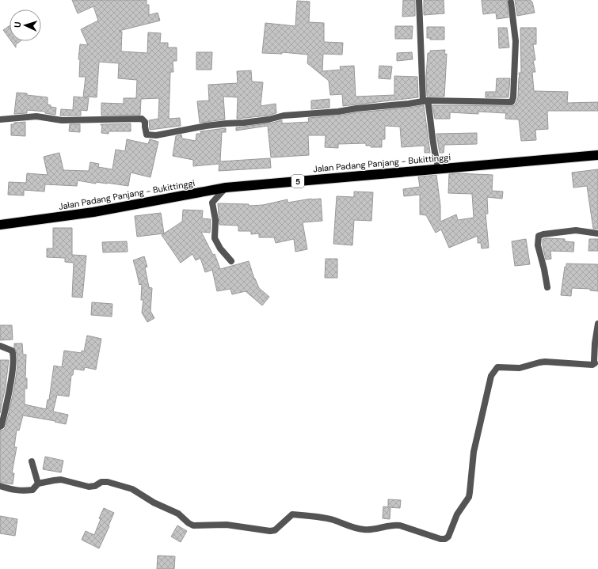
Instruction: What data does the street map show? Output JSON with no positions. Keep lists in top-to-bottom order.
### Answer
{
  "streets": {
    "highway": ["Jalan Padang Panjang - Bukittinggi", "5"]
  },
  "north": "left"
}
